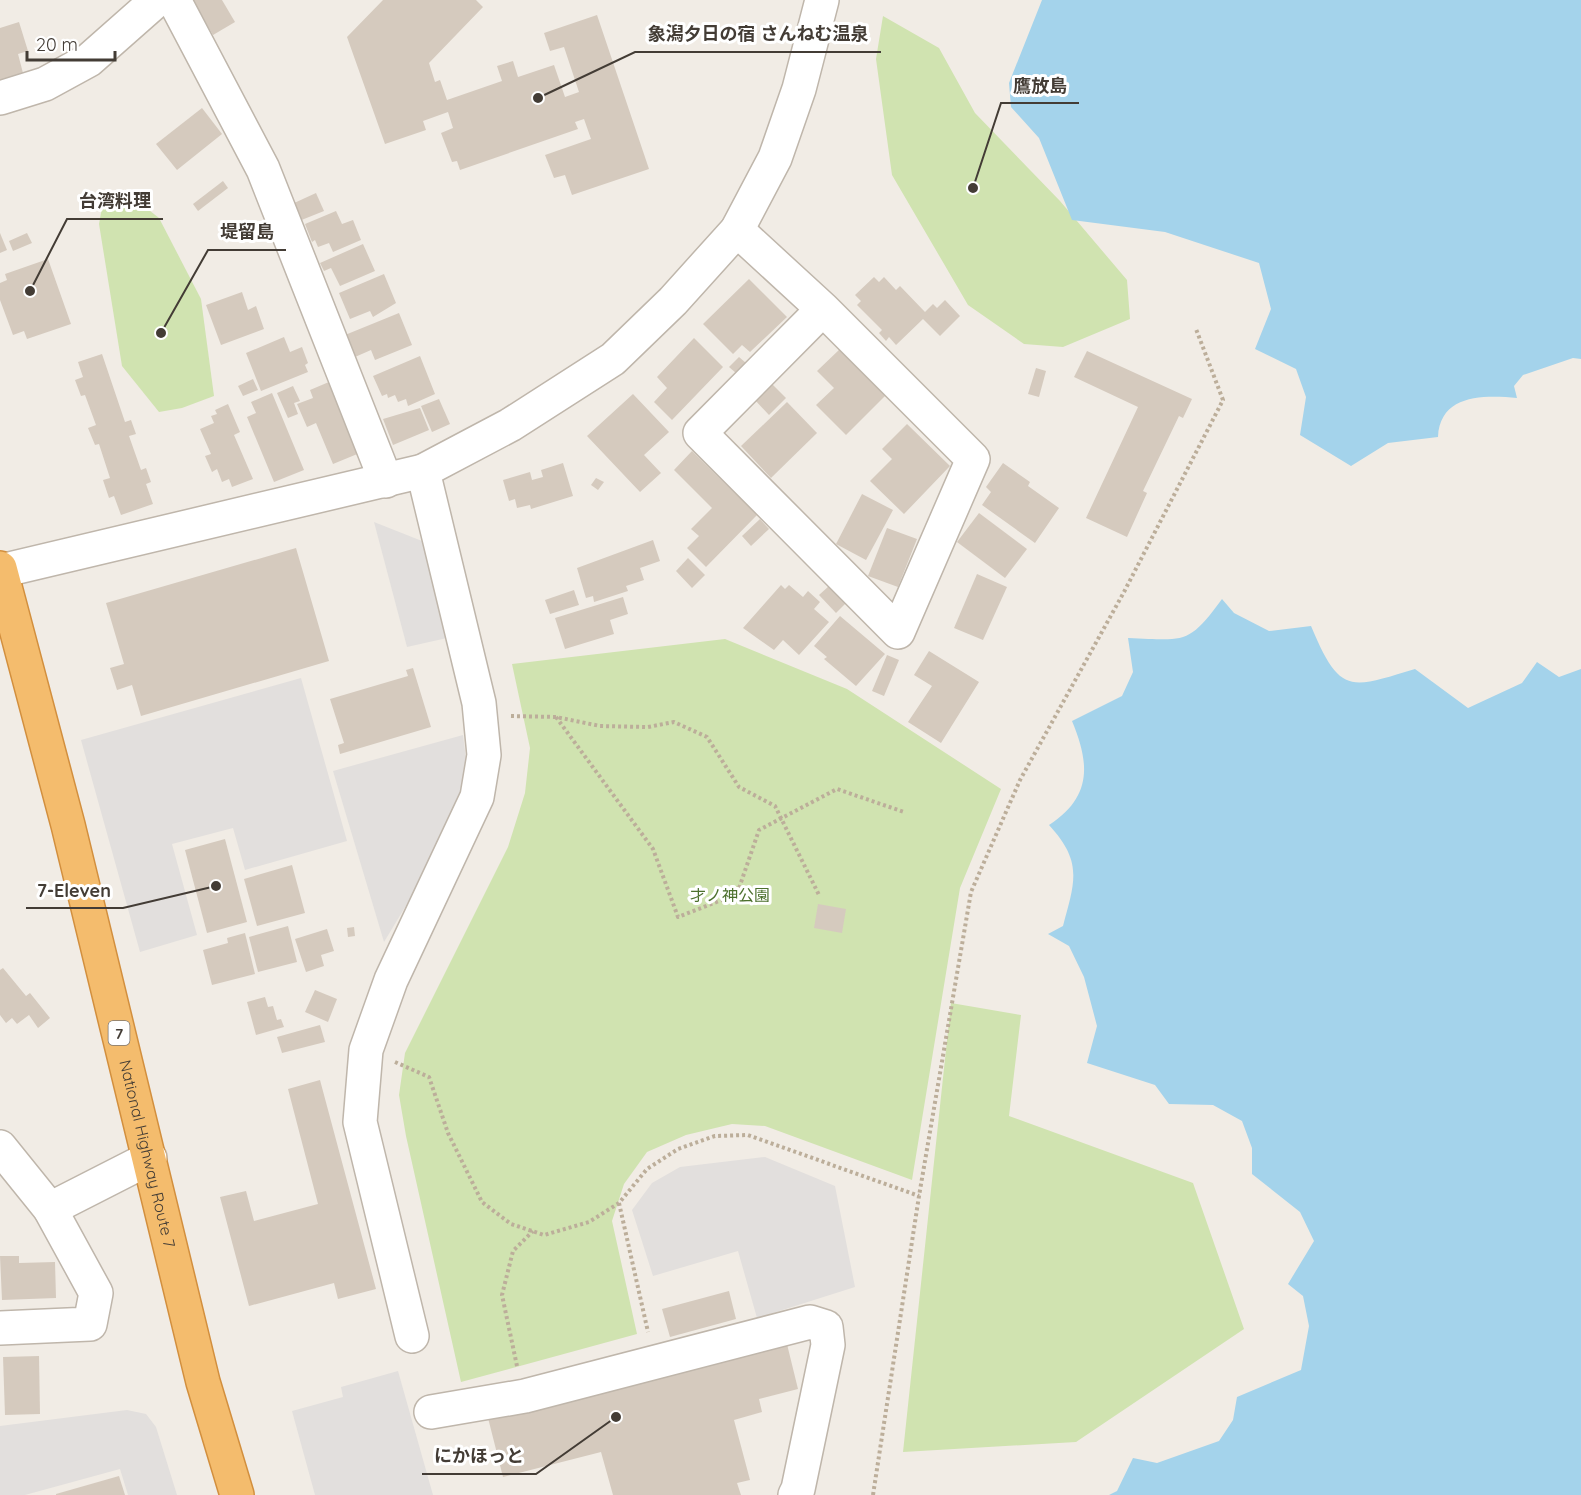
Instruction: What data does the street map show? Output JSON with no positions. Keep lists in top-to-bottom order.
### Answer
{
  "streets": {
    "highway": ["7", "National Highway Route 7"]
  },
  "parks": ["才ノ神公園"],
  "places": [
    "象潟夕日の宿 さんねむ温泉",
    "鷹放島",
    "台湾料理",
    "堤留島",
    "7-Eleven",
    "にかほっと"
  ],
  "scale_bar": "20 m"
}
